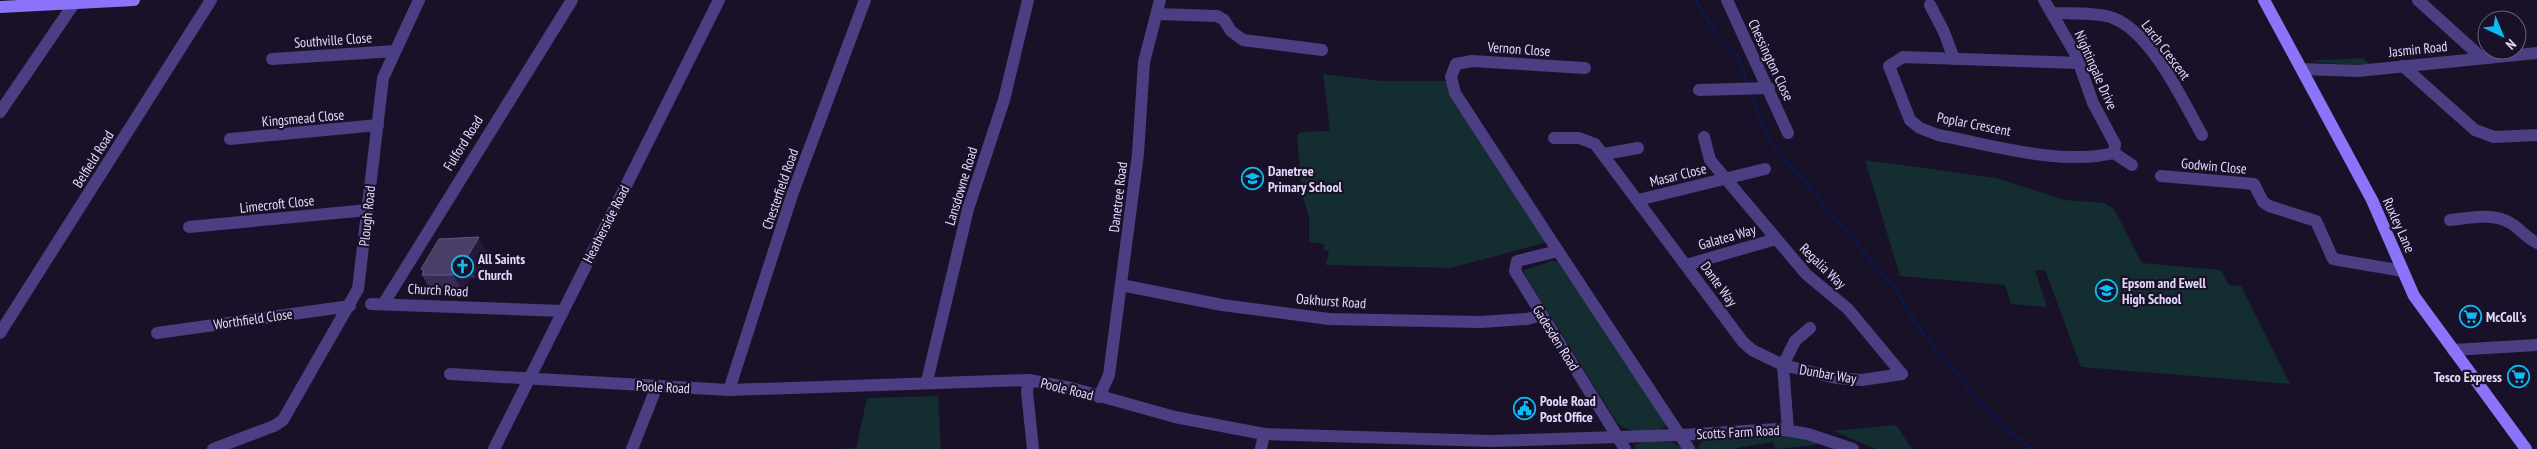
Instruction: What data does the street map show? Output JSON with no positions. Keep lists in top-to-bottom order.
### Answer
{
  "streets": {
    "main road": ["Ruxley Lane"],
    "street": [
      "Southville Close",
      "Vernon Close",
      "Jasmin Road",
      "Larch Crescent",
      "Chessington Close",
      "Nightingale Drive",
      "Kingsmead Close",
      "Poplar Crescent",
      "Fulford Road",
      "Belfield Road",
      "Godwin Close",
      "Masar Close",
      "Lansdowne Road",
      "Chesterfield Road",
      "Danetree Road",
      "Limecroft Close",
      "Plough Road",
      "Heatherside Road",
      "Galatea Way",
      "Regalia Way",
      "Dante Way",
      "Church Road",
      "Oakhurst Road",
      "Worthfield Close",
      "Gadesden Road",
      "Dunbar Way",
      "Poole Road",
      "Scotts Farm Road"
    ]
  },
  "crossings": [
    ["Southville Close", "Plough Road"],
    ["Vernon Close", "Gadesden Road"],
    ["Jasmin Road", "Ruxley Lane"],
    ["Larch Crescent", "Nightingale Drive"],
    ["Nightingale Drive", "Poplar Crescent"],
    ["Kingsmead Close", "Plough Road"],
    ["Fulford Road", "Church Road"],
    ["Godwin Close", "Ruxley Lane"],
    ["Masar Close", "Regalia Way"],
    ["Masar Close", "Dante Way"],
    ["Lansdowne Road", "Poole Road"],
    ["Chesterfield Road", "Poole Road"],
    ["Danetree Road", "Oakhurst Road"],
    ["Danetree Road", "Poole Road"],
    ["Limecroft Close", "Plough Road"],
    ["Plough Road", "Worthfield Close"],
    ["Heatherside Road", "Church Road"],
    ["Heatherside Road", "Poole Road"],
    ["Galatea Way", "Regalia Way"],
    ["Galatea Way", "Dante Way"],
    ["Regalia Way", "Dunbar Way"],
    ["Dante Way", "Dunbar Way"],
    ["Oakhurst Road", "Gadesden Road"],
    ["Gadesden Road", "Poole Road"],
    ["Poole Road", "Scotts Farm Road"]
  ],
  "places": {
    "school or university": ["Danetree Primary School", "Epsom and Ewell High School"],
    "church": ["All Saints Church"],
    "supermarket": ["McColl's", "Tesco Express"],
    "public building": ["Poole Road Post Office"]
  },
  "north": "bottom right"
}
